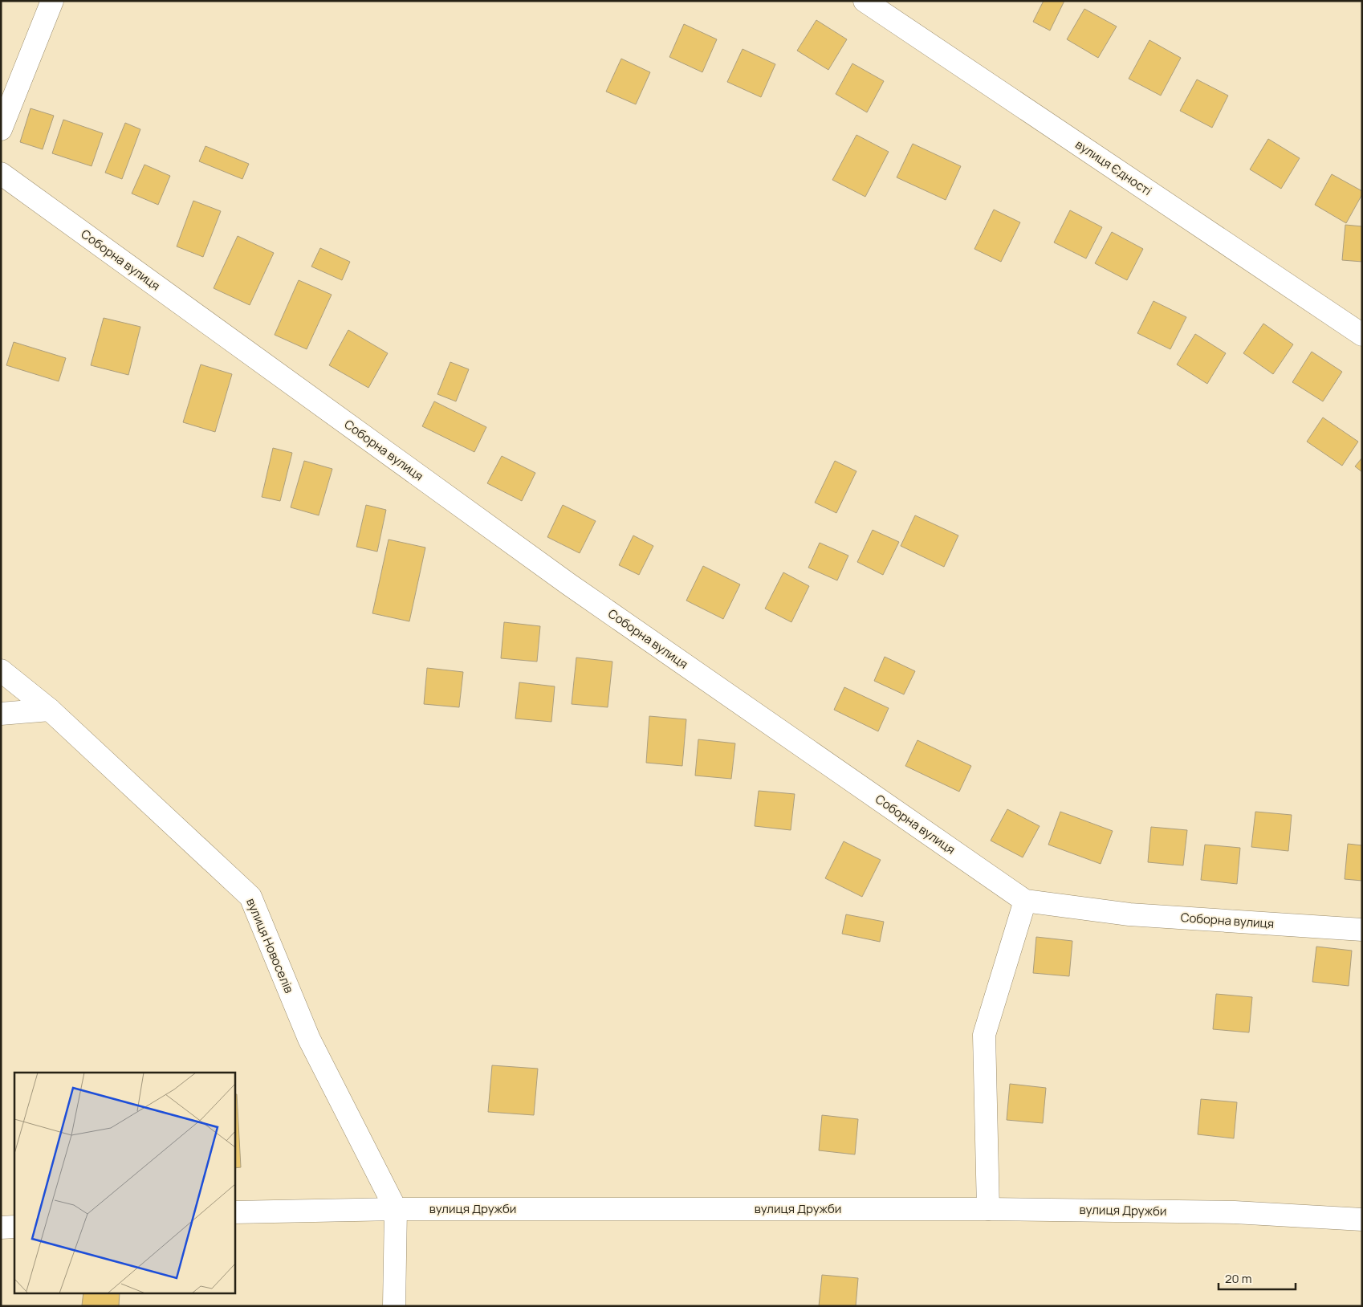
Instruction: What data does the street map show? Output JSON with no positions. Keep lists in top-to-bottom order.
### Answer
{
  "streets": {
    "street": [
      "вулиця Єдності",
      "Соборна вулиця",
      "вулиця Новоселів",
      "вулиця Дружби"
    ]
  },
  "crossings": [
    ["вулиця Новоселів", "вулиця Дружби"]
  ],
  "scale_bar": "20 m"
}
